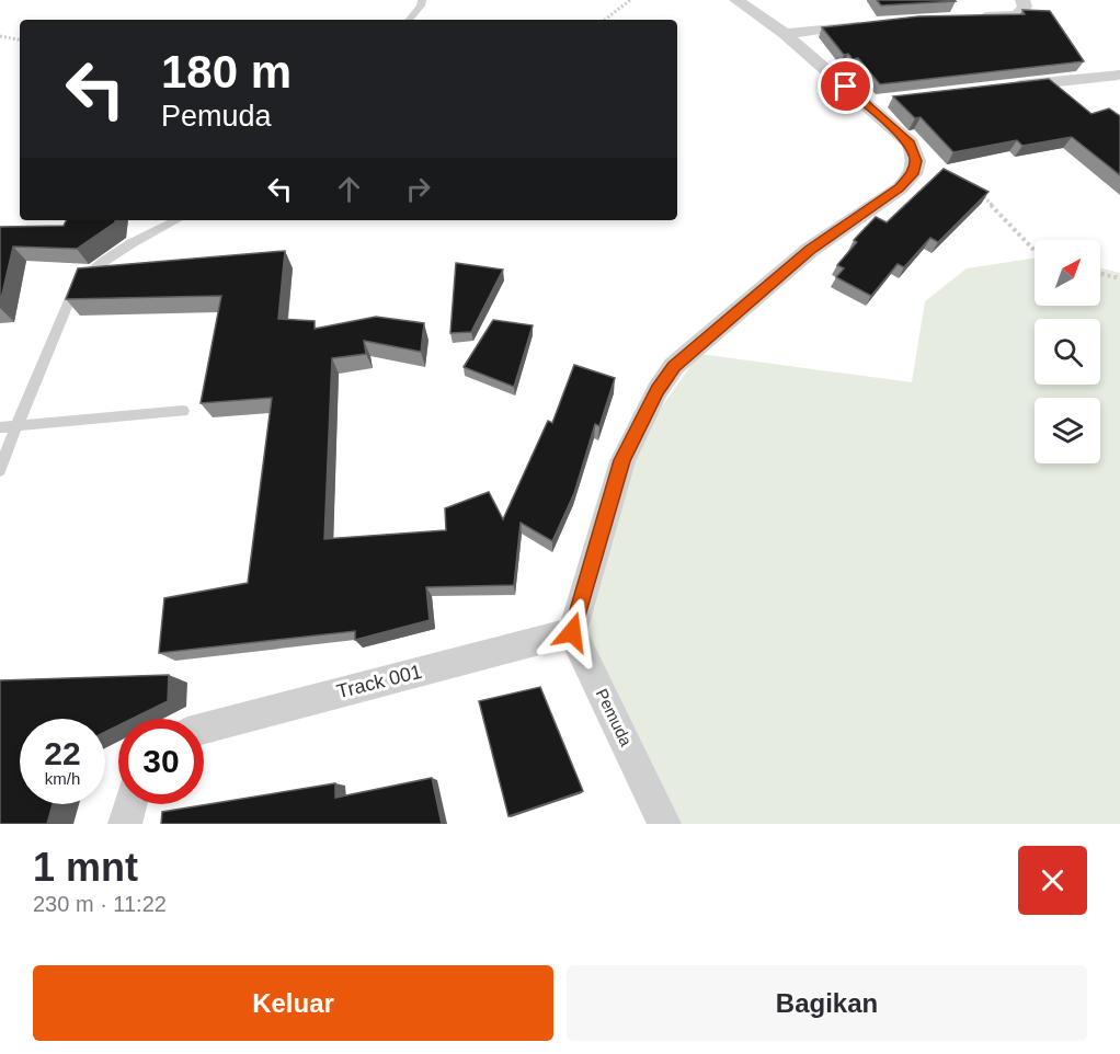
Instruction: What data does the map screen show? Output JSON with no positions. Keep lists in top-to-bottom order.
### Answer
{
  "streets": {
    "street": ["Track 001", "Pemuda"]
  },
  "crossings": [
    ["Track 001", "Pemuda"]
  ],
  "north": "top right",
  "page": {
    "turn": ["180 m", "Pemuda"],
    "speed": "22 km/h",
    "limit": "30",
    "heading": ["1 mnt", "230 m · 11:22"],
    "buttons": ["Keluar", "Bagikan"]
  }
}
